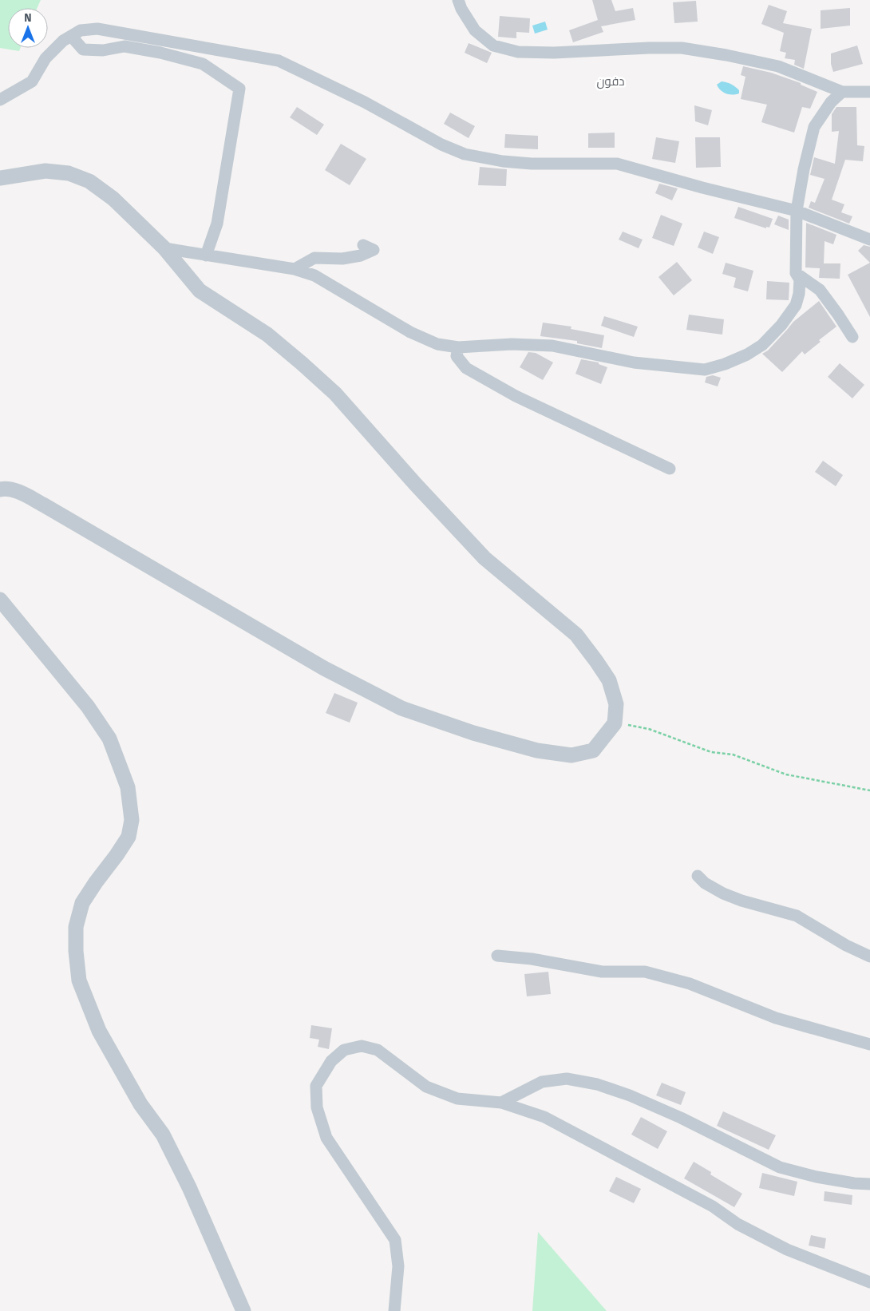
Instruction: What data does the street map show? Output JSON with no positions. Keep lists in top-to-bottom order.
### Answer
{
  "districts": ["دفون"],
  "north": "top"
}
